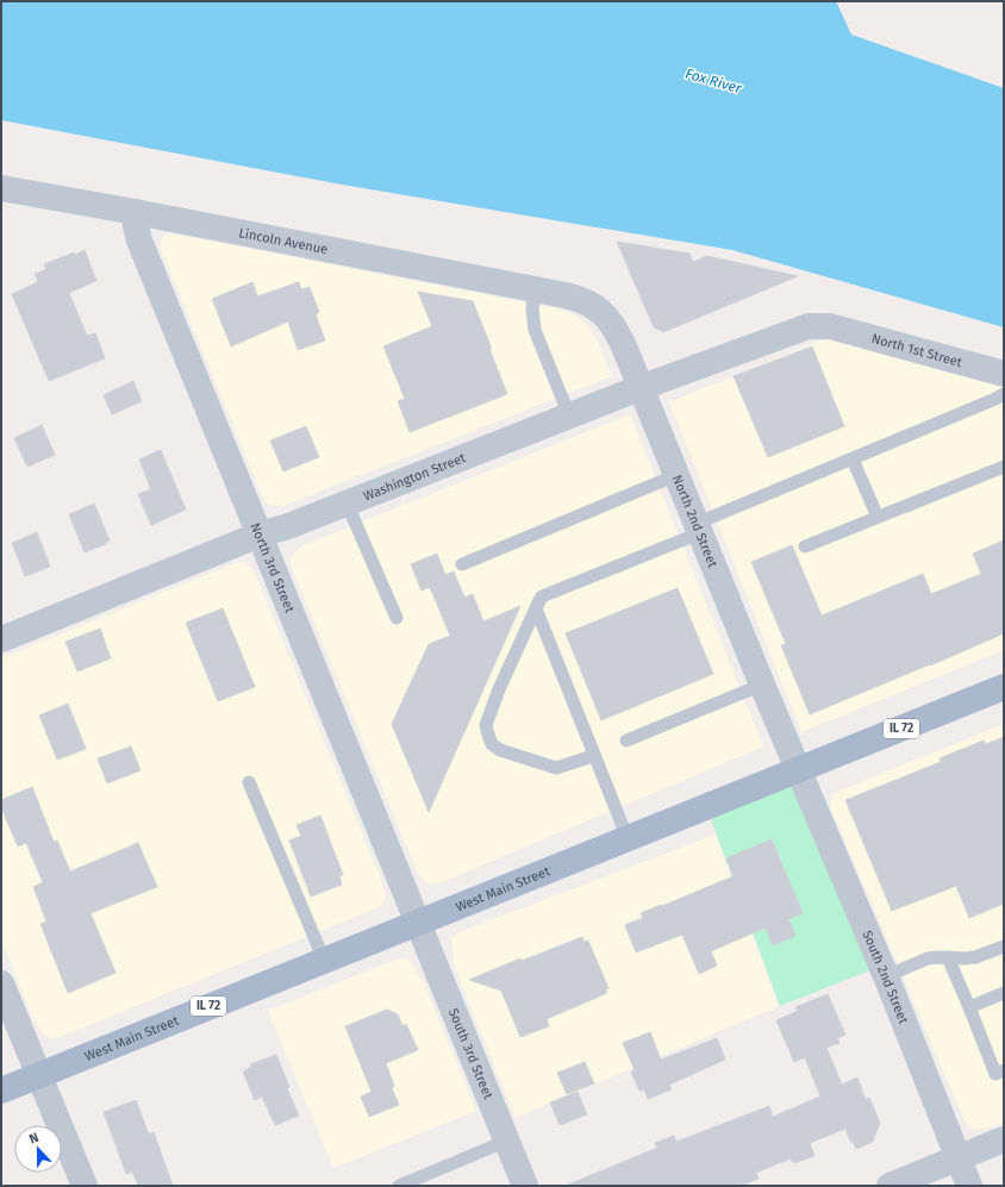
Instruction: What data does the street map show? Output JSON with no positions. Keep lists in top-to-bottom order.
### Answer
{
  "streets": {
    "main road": ["IL 72", "West Main Street"],
    "street": [
      "Lincoln Avenue",
      "North 1st Street",
      "Washington Street",
      "North 2nd Street",
      "North 3rd Street",
      "South 2nd Street",
      "South 3rd Street"
    ]
  },
  "crossings": [
    ["Lincoln Avenue", "North 2nd Street"],
    ["Lincoln Avenue", "North 3rd Street"],
    ["North 1st Street", "Washington Street"],
    ["Washington Street", "North 2nd Street"],
    ["Washington Street", "North 3rd Street"],
    ["North 2nd Street", "West Main Street"],
    ["North 2nd Street", "South 2nd Street"],
    ["North 3rd Street", "West Main Street"],
    ["North 3rd Street", "South 3rd Street"],
    ["West Main Street", "South 2nd Street"],
    ["West Main Street", "South 3rd Street"]
  ],
  "water": ["Fox River"],
  "north": "top"
}
